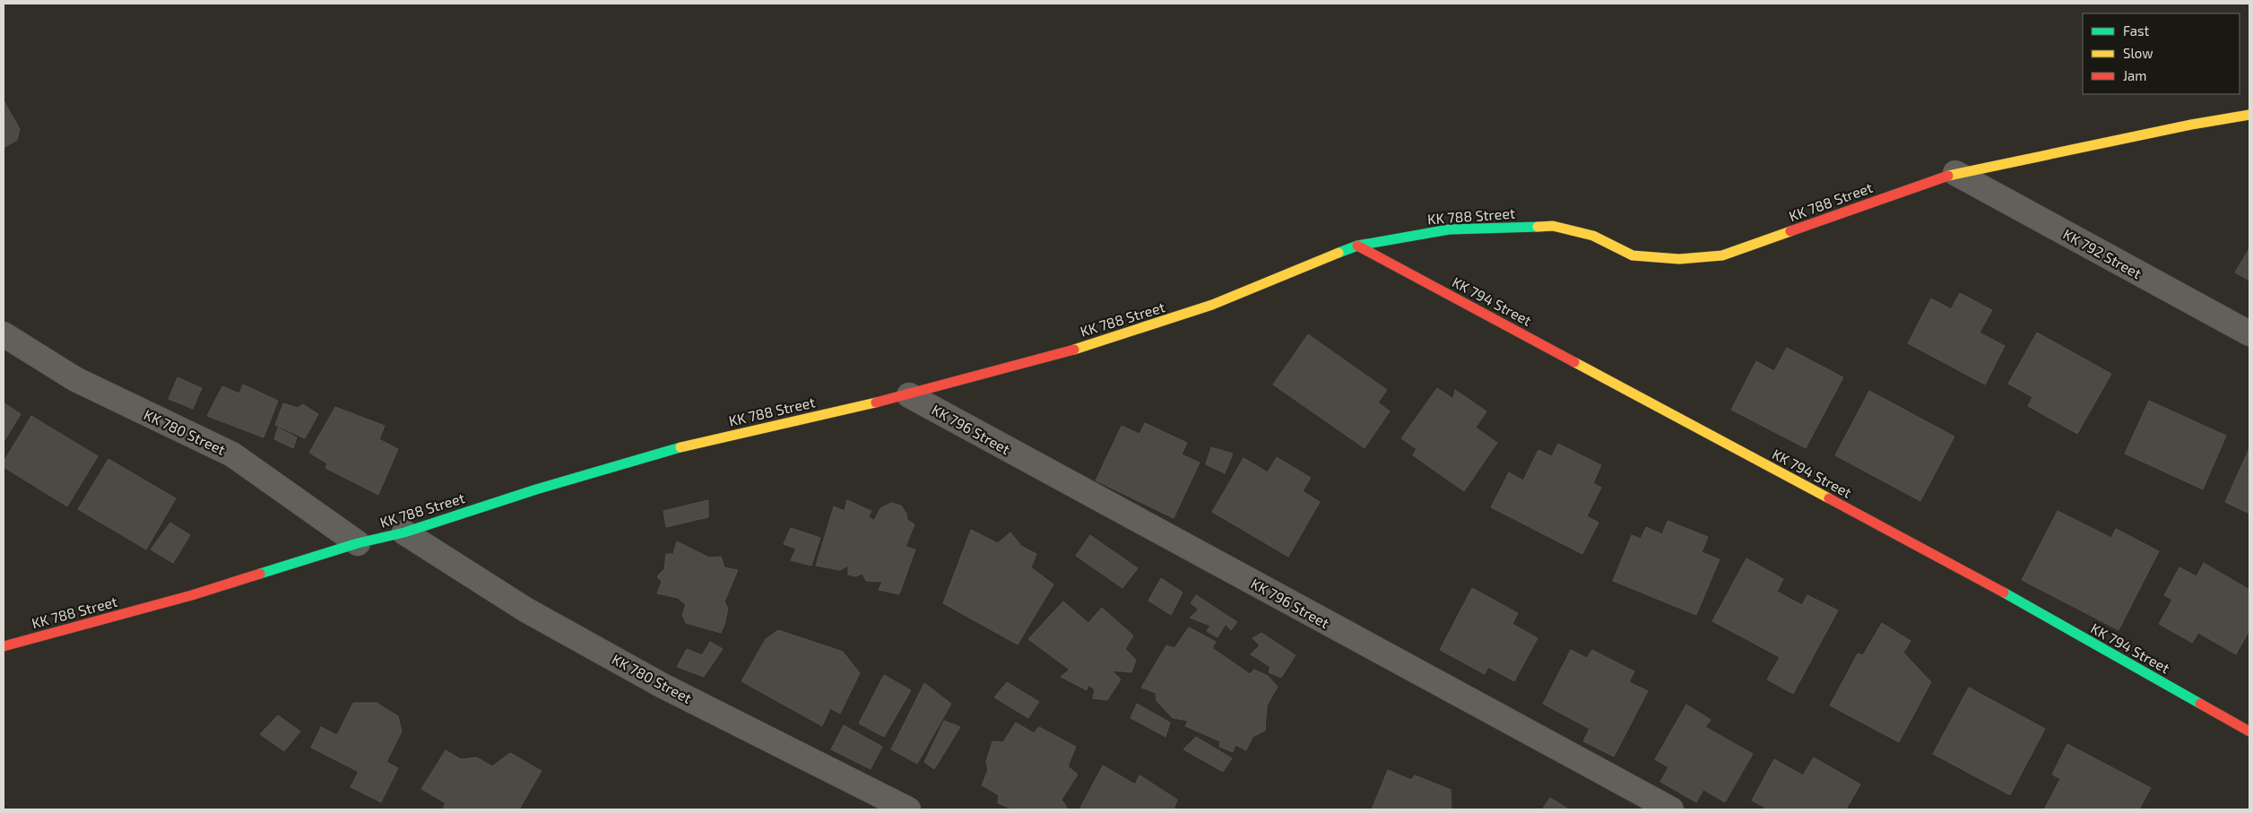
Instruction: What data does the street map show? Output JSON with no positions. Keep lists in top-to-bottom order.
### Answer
{
  "streets": {
    "street": [
      "KK 788 Street",
      "KK 792 Street",
      "KK 794 Street",
      "KK 796 Street",
      "KK 780 Street"
    ]
  },
  "crossings": [
    ["KK 788 Street", "KK 792 Street"],
    ["KK 788 Street", "KK 794 Street"],
    ["KK 788 Street", "KK 796 Street"],
    ["KK 788 Street", "KK 780 Street"]
  ],
  "legend": ["Fast", "Slow", "Jam"]
}
